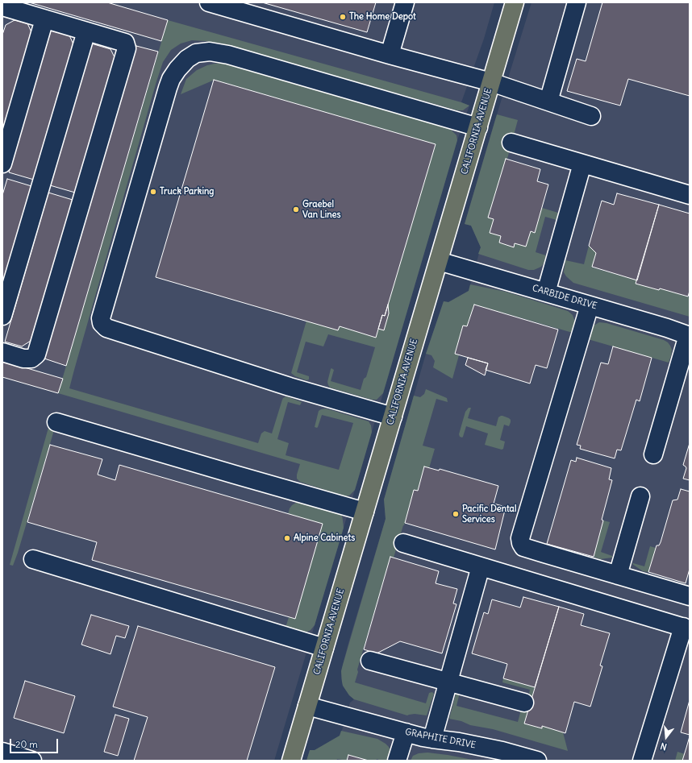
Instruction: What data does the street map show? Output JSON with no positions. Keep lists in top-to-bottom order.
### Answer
{
  "streets": {
    "main road": ["CALIFORNIA AVENUE"],
    "street": ["CARBIDE DRIVE", "GRAPHITE DRIVE"]
  },
  "crossings": [
    ["CALIFORNIA AVENUE", "CARBIDE DRIVE"],
    ["CALIFORNIA AVENUE", "GRAPHITE DRIVE"]
  ],
  "places": [
    "The Home Depot",
    "Truck Parking",
    "Graebel Van Lines",
    "Pacific Dental Services",
    "Alpine Cabinets"
  ],
  "scale_bar": "20 m",
  "north": "bottom"
}
